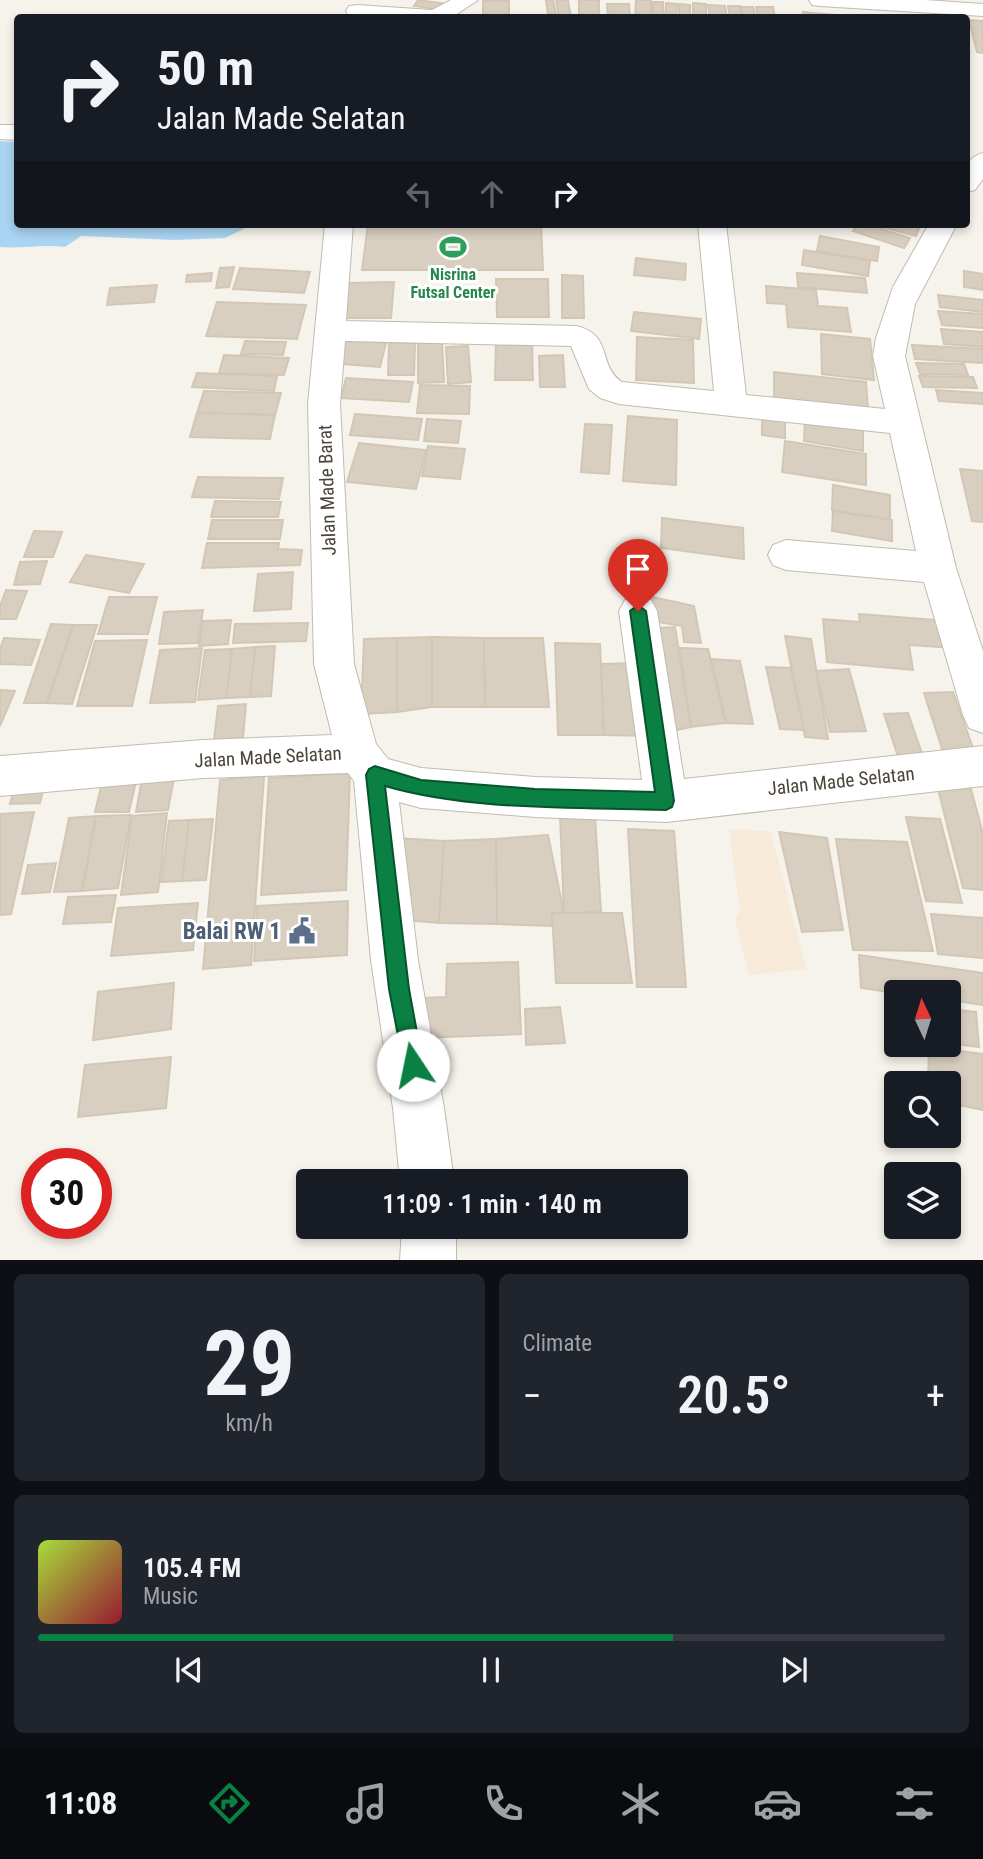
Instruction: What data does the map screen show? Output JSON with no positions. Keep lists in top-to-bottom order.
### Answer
{
  "streets": {
    "street": ["Jalan Made Barat", "Jalan Made Selatan"]
  },
  "crossings": [
    ["Jalan Made Barat", "Jalan Made Selatan"]
  ],
  "places": {
    "sports": ["Nisrina Futsal Center"],
    "public building": ["Balai RW 1"]
  },
  "north": "top",
  "page": {
    "turn": ["50 m", "Jalan Made Selatan"],
    "limit": "30",
    "trip": "11:09 · 1 min · 140 m",
    "tile": [
      ["29", "km/h"],
      "Climate"
    ],
    "heat": ["−", "20.5°", "+"],
    "song": ["105.4 FM", "Music"],
    "tabs": "11:08"
  }
}
